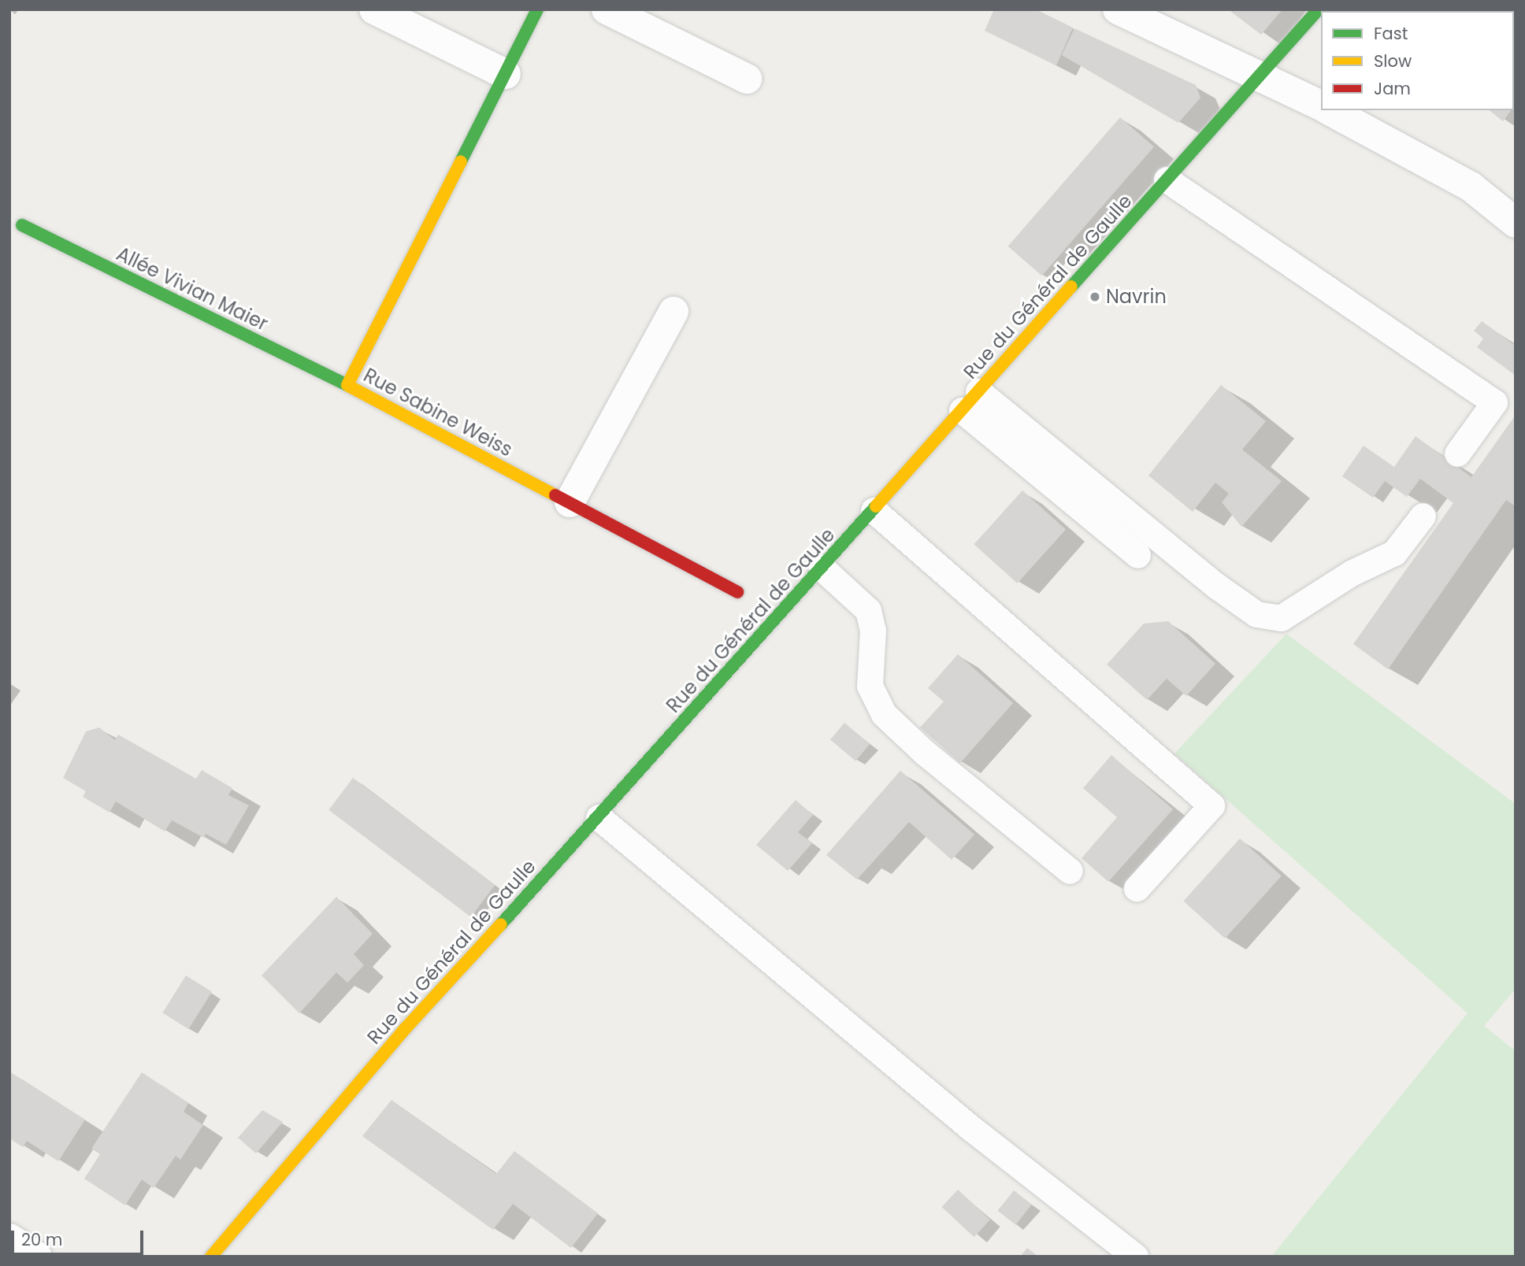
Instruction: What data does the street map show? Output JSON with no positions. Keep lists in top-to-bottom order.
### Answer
{
  "streets": {
    "main road": ["Rue du Général de Gaulle", "Allée Vivian Maier", "Rue Sabine Weiss"]
  },
  "crossings": [
    ["Allée Vivian Maier", "Rue Sabine Weiss"]
  ],
  "places": ["Navrin"],
  "legend": ["Fast", "Slow", "Jam"],
  "scale_bar": "20 m"
}
